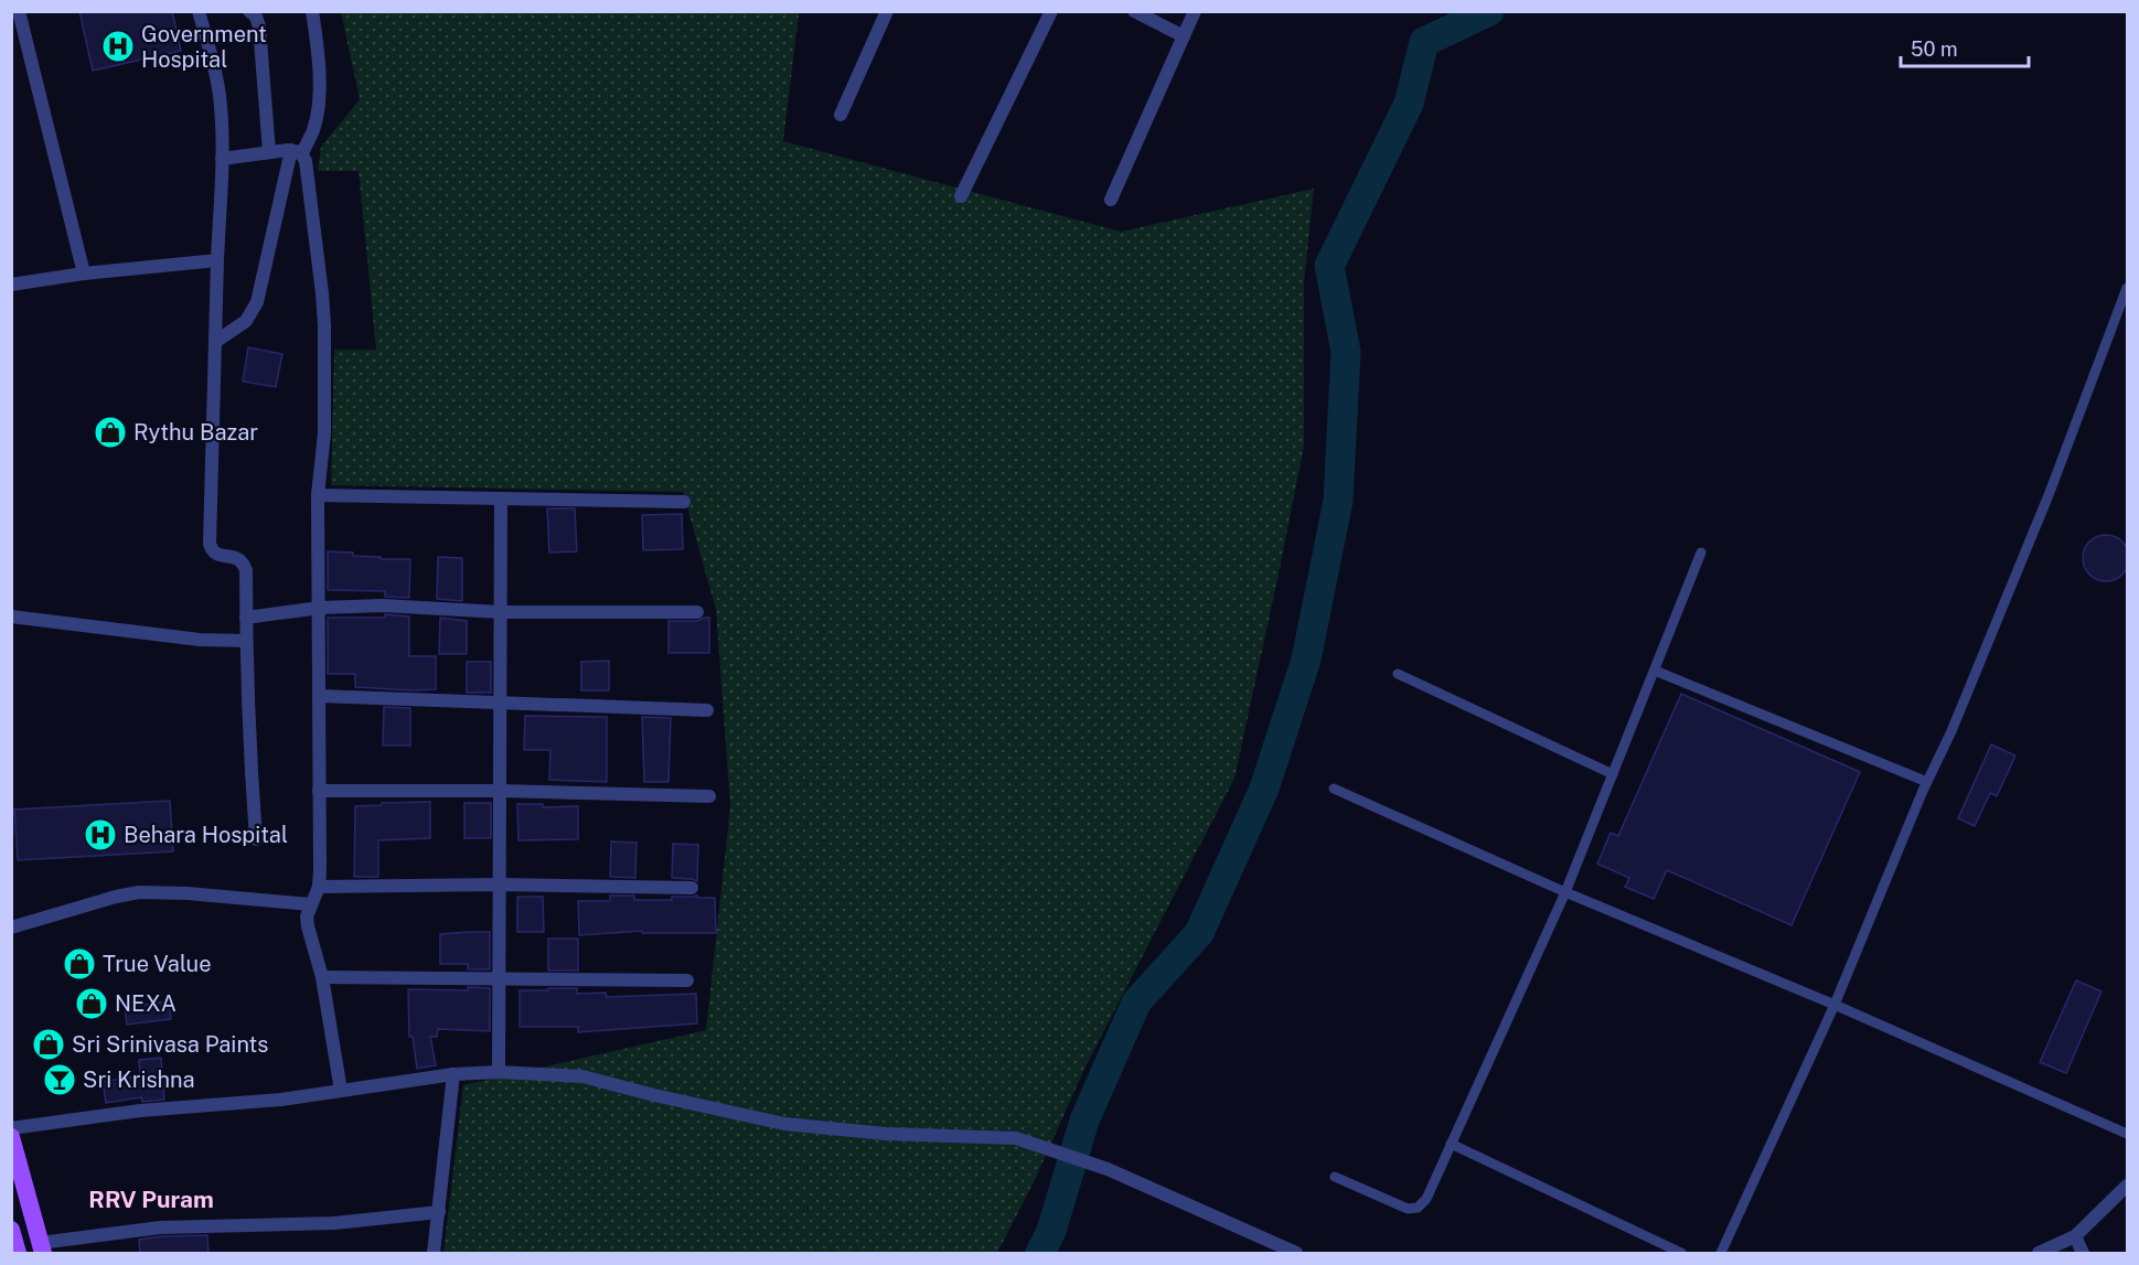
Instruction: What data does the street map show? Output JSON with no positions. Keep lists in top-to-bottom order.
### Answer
{
  "districts": ["RRV Puram"],
  "places": {
    "hospital": ["Government Hospital", "Behara Hospital"],
    "shop": [
      "Rythu Bazar",
      "True Value",
      "NEXA",
      "Sri Srinivasa Paints"
    ],
    "bar": ["Sri Krishna"]
  },
  "scale_bar": "50 m"
}
